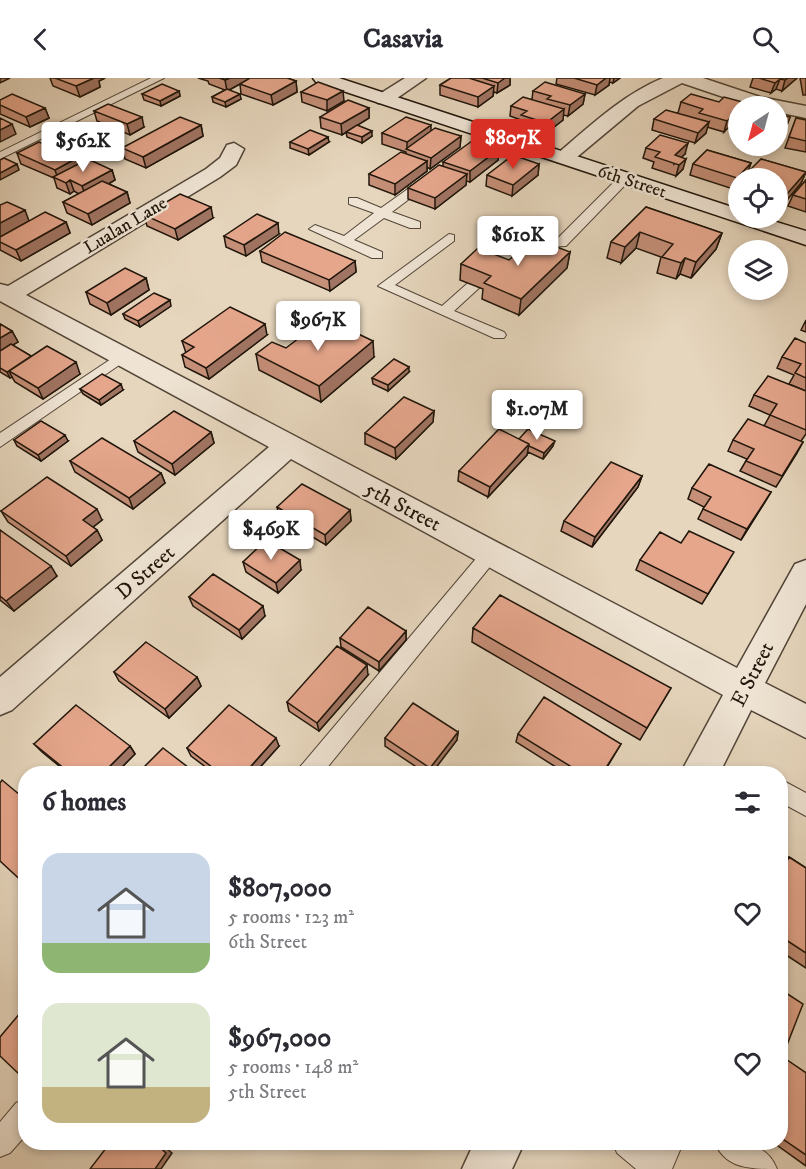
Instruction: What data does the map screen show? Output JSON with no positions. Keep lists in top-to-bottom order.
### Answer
{
  "streets": {
    "street": [
      "6th Street",
      "Lualan Lane",
      "5th Street",
      "D Street",
      "E Street"
    ]
  },
  "crossings": [
    ["Lualan Lane", "5th Street"],
    ["5th Street", "D Street"],
    ["5th Street", "E Street"]
  ],
  "north": "bottom left",
  "page": {
    "header": "Casavia",
    "price": [
      "$807K",
      "$562K",
      "$610K",
      "$967K",
      "$1.07M",
      "$469K"
    ],
    "heading": "6 homes",
    "list": [
      {
        "name": "$807,000",
        "note": "5 rooms · 123 m² · 6th Street"
      },
      {
        "name": "$967,000",
        "note": "5 rooms · 148 m² · 5th Street"
      }
    ]
  }
}
